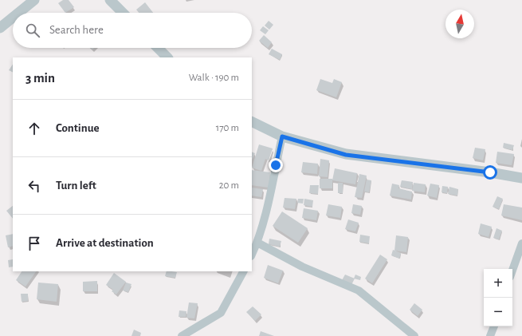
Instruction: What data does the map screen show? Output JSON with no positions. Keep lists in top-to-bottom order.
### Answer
{
  "north": "top",
  "page": {
    "search": "Search here",
    "heading": ["3 min", "Walk · 190 m"],
    "list": [
      ["Continue", "170 m"],
      ["Turn left", "20 m"],
      "Arrive at destination"
    ],
    "map_buttons": ["+", "−"]
  }
}
